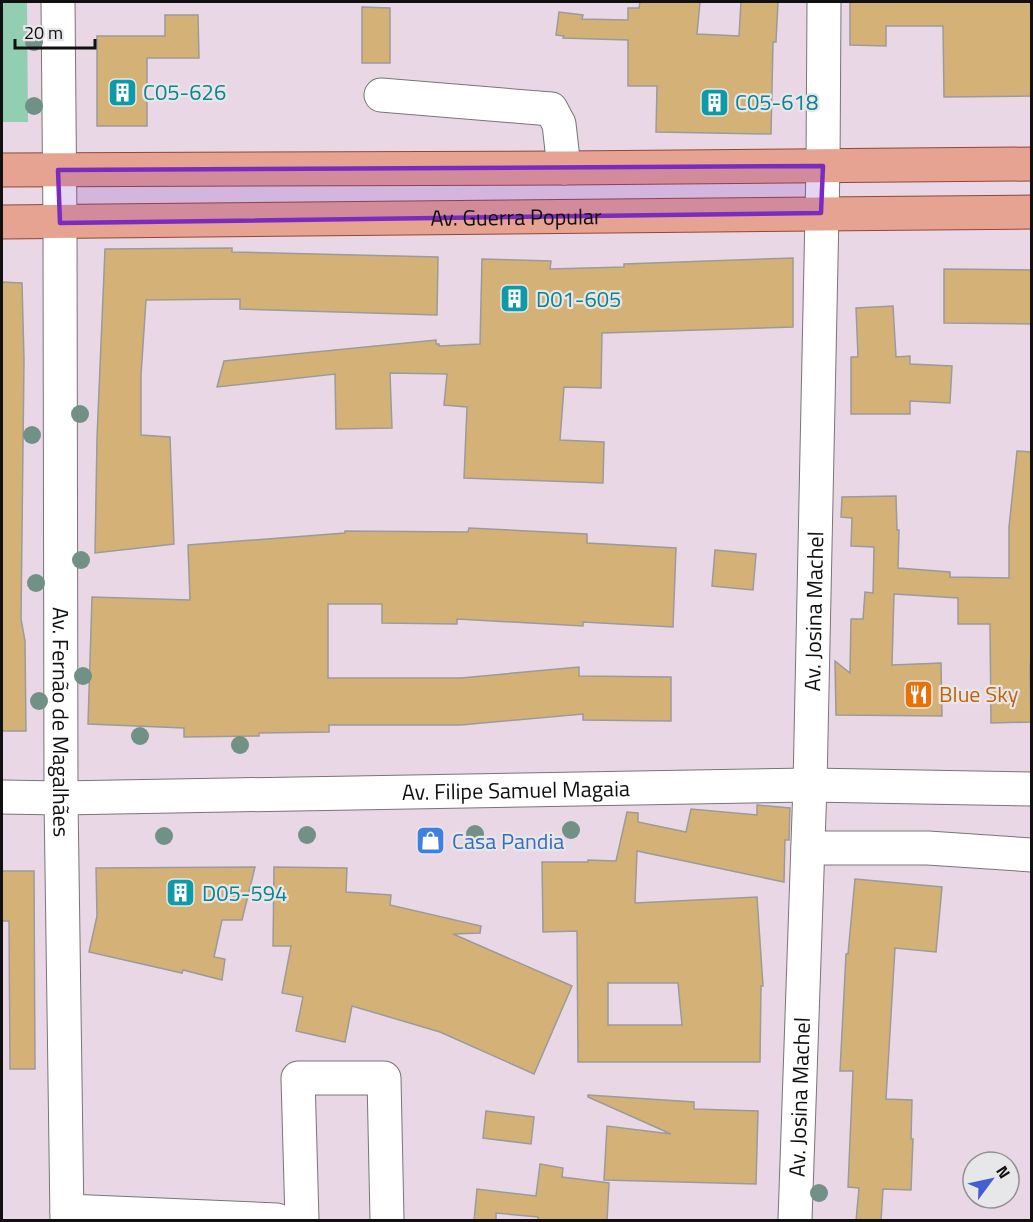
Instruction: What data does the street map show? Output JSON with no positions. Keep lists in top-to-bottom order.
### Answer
{
  "streets": {
    "main road": ["Av. Guerra Popular"],
    "street": ["Av. Josina Machel", "Av. Fernão de Magalhães", "Av. Filipe Samuel Magaia"]
  },
  "crossings": [
    ["Av. Guerra Popular", "Av. Josina Machel"],
    ["Av. Guerra Popular", "Av. Fernão de Magalhães"],
    ["Av. Josina Machel", "Av. Filipe Samuel Magaia"],
    ["Av. Fernão de Magalhães", "Av. Filipe Samuel Magaia"]
  ],
  "places": {
    "building": [
      "C05-626",
      "C05-618",
      "D01-605",
      "D05-594"
    ],
    "restaurant": ["Blue Sky"],
    "shop": ["Casa Pandia"]
  },
  "scale_bar": "20 m",
  "north": "top right"
}
